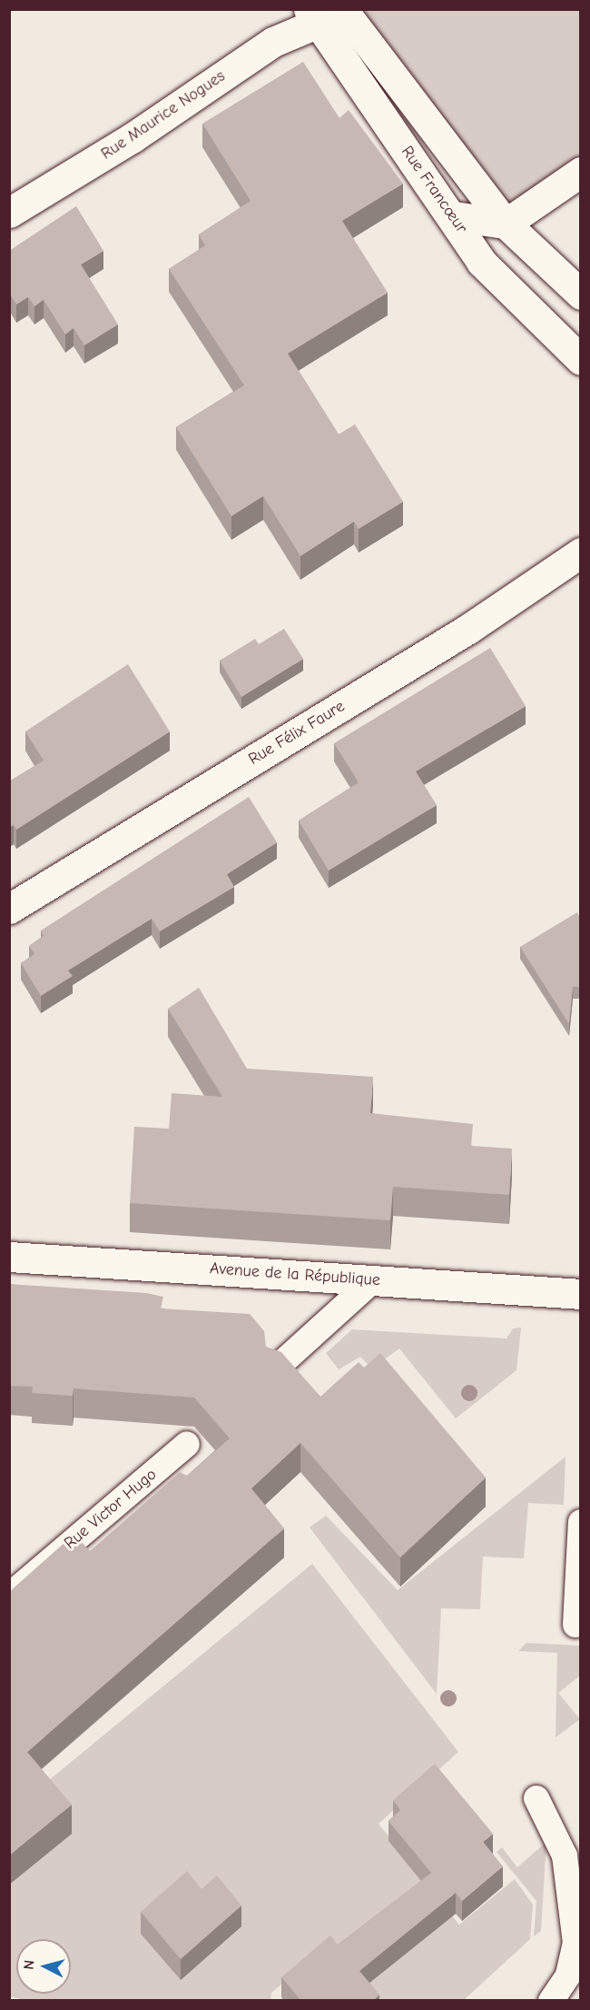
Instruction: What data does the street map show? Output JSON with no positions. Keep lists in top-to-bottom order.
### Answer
{
  "streets": {
    "street": [
      "Rue Maurice Nogues",
      "Rue Francœur",
      "Rue Félix Faure",
      "Avenue de la République"
    ],
    "lane": ["Rue Victor Hugo"]
  },
  "crossings": [
    ["Rue Maurice Nogues", "Rue Francœur"]
  ],
  "north": "left"
}
